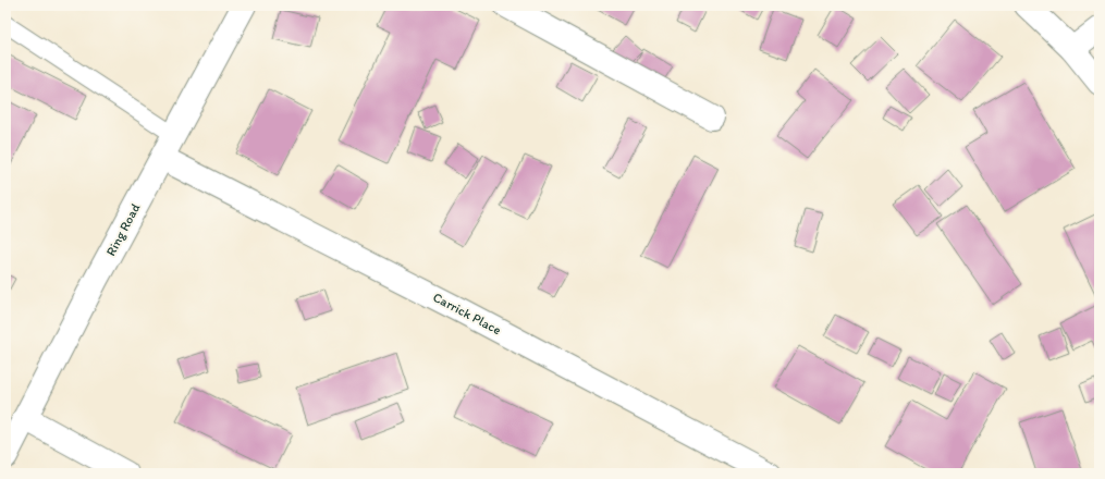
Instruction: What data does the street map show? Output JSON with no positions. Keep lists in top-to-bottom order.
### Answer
{
  "streets": {
    "street": ["Ring Road", "Carrick Place"]
  },
  "crossings": [
    ["Ring Road", "Carrick Place"]
  ]
}
